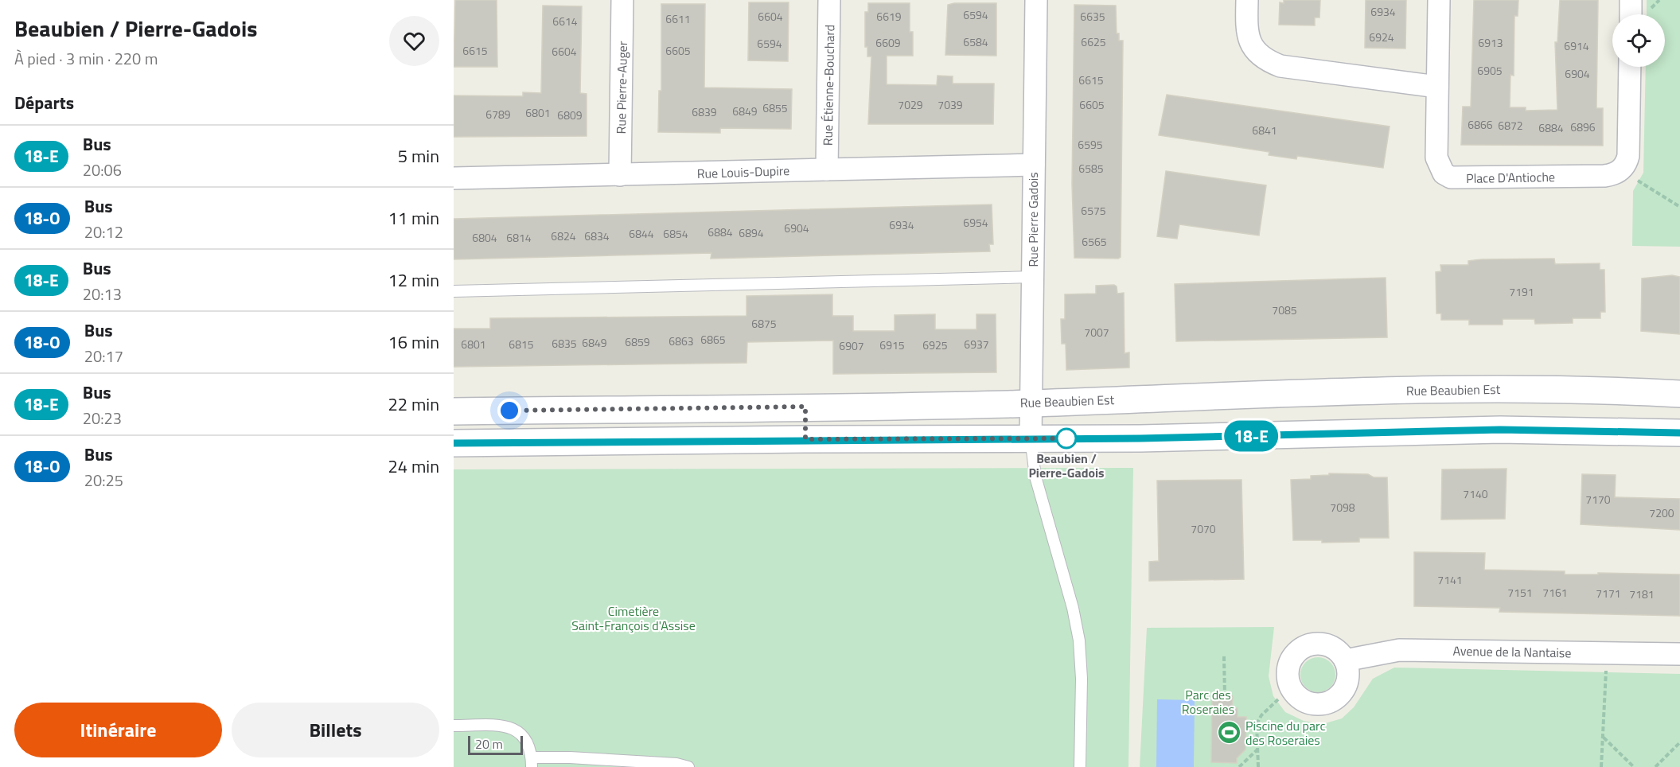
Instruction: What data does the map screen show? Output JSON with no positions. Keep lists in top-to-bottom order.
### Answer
{
  "streets": {
    "street": [
      "Rue Étienne-Bouchard",
      "Rue Pierre-Auger",
      "Rue Louis-Dupire",
      "Place D'Antioche",
      "Rue Pierre Gadois",
      "Rue Beaubien Est",
      "Avenue de la Nantaise"
    ]
  },
  "crossings": [
    ["Rue Étienne-Bouchard", "Rue Louis-Dupire"],
    ["Rue Pierre-Auger", "Rue Louis-Dupire"],
    ["Rue Louis-Dupire", "Rue Pierre Gadois"],
    ["Rue Pierre Gadois", "Rue Beaubien Est"]
  ],
  "parks": ["Cimetière Saint-François d'Assise", "Parc des Roseraies"],
  "places": {
    "other": ["Beaubien / Pierre-Gadois"],
    "sports": ["Piscine du parc des Roseraies"]
  },
  "lines": ["bus line 18-E"],
  "house_numbers": [
    "6934",
    "6594",
    "6604",
    "6619",
    "6635",
    "6611",
    "6614",
    "6924",
    "6584",
    "6625",
    "6609",
    "6913",
    "6594",
    "6914",
    "6615",
    "6605",
    "6604",
    "6905",
    "6904",
    "6615",
    "7029",
    "7039",
    "6605",
    "6855",
    "6849",
    "6839",
    "6801",
    "6789",
    "6809",
    "6866",
    "6872",
    "6896",
    "6884",
    "6841",
    "6595",
    "6585",
    "6575",
    "6954",
    "6934",
    "6904",
    "6884",
    "6894",
    "6844",
    "6854",
    "6824",
    "6834",
    "6804",
    "6814",
    "6565",
    "7191",
    "7085",
    "6875",
    "7007",
    "6865",
    "6863",
    "6859",
    "6849",
    "6835",
    "6801",
    "6815",
    "6937",
    "6915",
    "6925",
    "6907",
    "7140",
    "7170",
    "7098",
    "7200",
    "7070",
    "7141",
    "7151",
    "7161",
    "7171",
    "7181"
  ],
  "scale_bar": "20 m",
  "page": {
    "heading": [
      ["Beaubien / Pierre-Gadois", "À pied · 3 min · 220 m"],
      "Départs"
    ],
    "on_map": "18-E",
    "list": [
      {
        "mark": "18-E",
        "name": "Bus",
        "note": "20:06",
        "value": "5 min"
      },
      {
        "mark": "18-O",
        "name": "Bus",
        "note": "20:12",
        "value": "11 min"
      },
      {
        "mark": "18-E",
        "name": "Bus",
        "note": "20:13",
        "value": "12 min"
      },
      {
        "mark": "18-O",
        "name": "Bus",
        "note": "20:17",
        "value": "16 min"
      },
      {
        "mark": "18-E",
        "name": "Bus",
        "note": "20:23",
        "value": "22 min"
      },
      {
        "mark": "18-O",
        "name": "Bus",
        "note": "20:25",
        "value": "24 min"
      }
    ],
    "buttons": ["Itinéraire", "Billets"],
    "scale": "20 m"
  }
}
